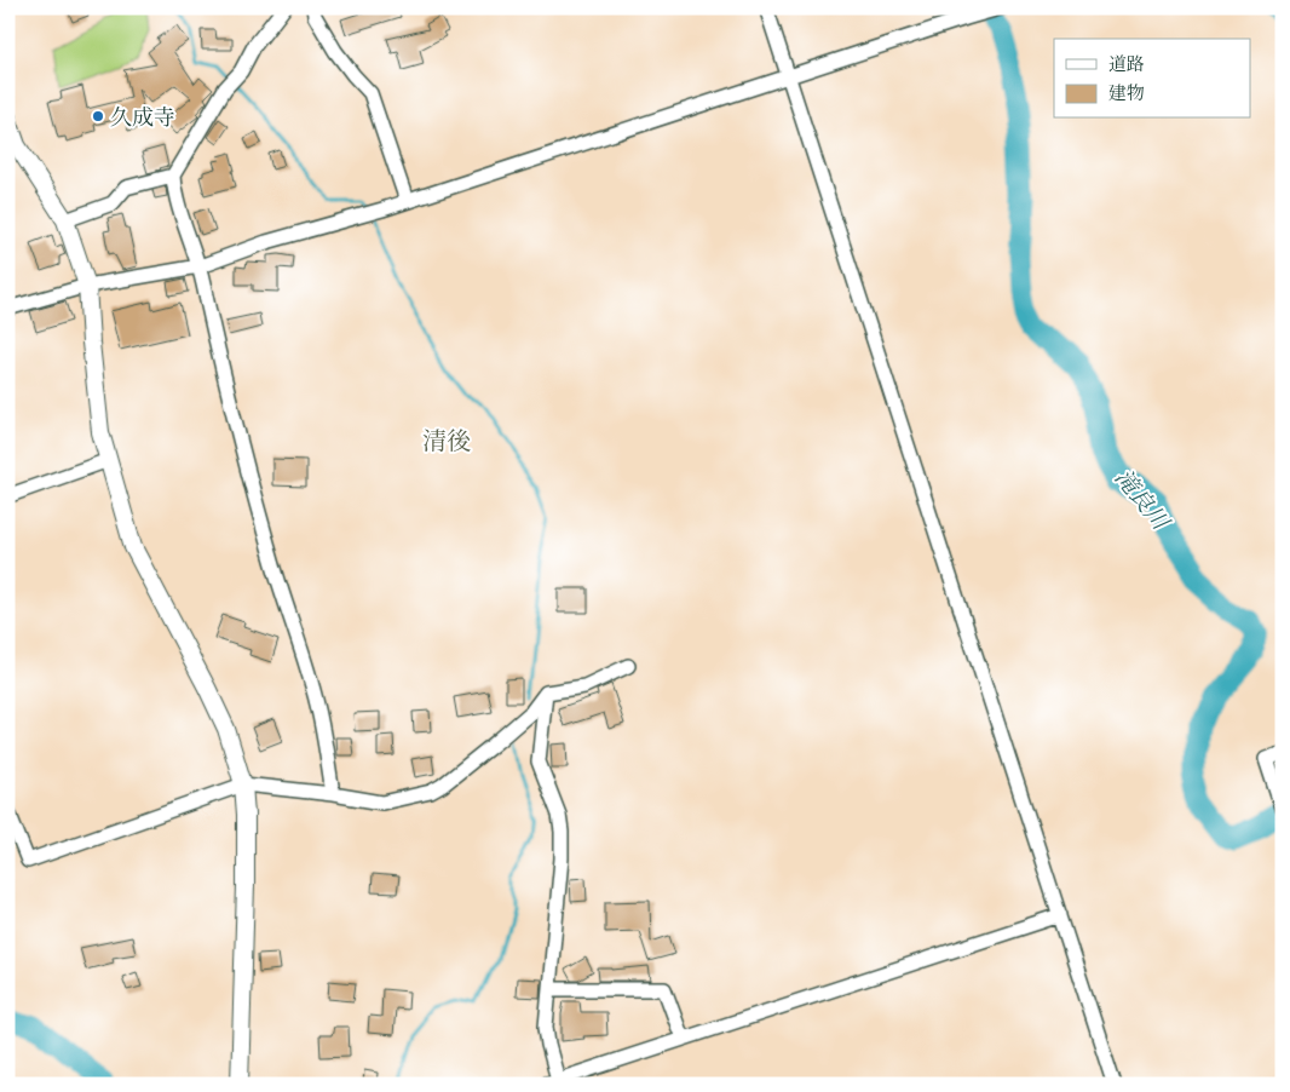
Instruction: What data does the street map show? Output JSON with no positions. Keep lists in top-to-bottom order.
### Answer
{
  "districts": ["清後"],
  "water": ["滝良川"],
  "places": ["久成寺"],
  "legend": ["道路", "建物"]
}
